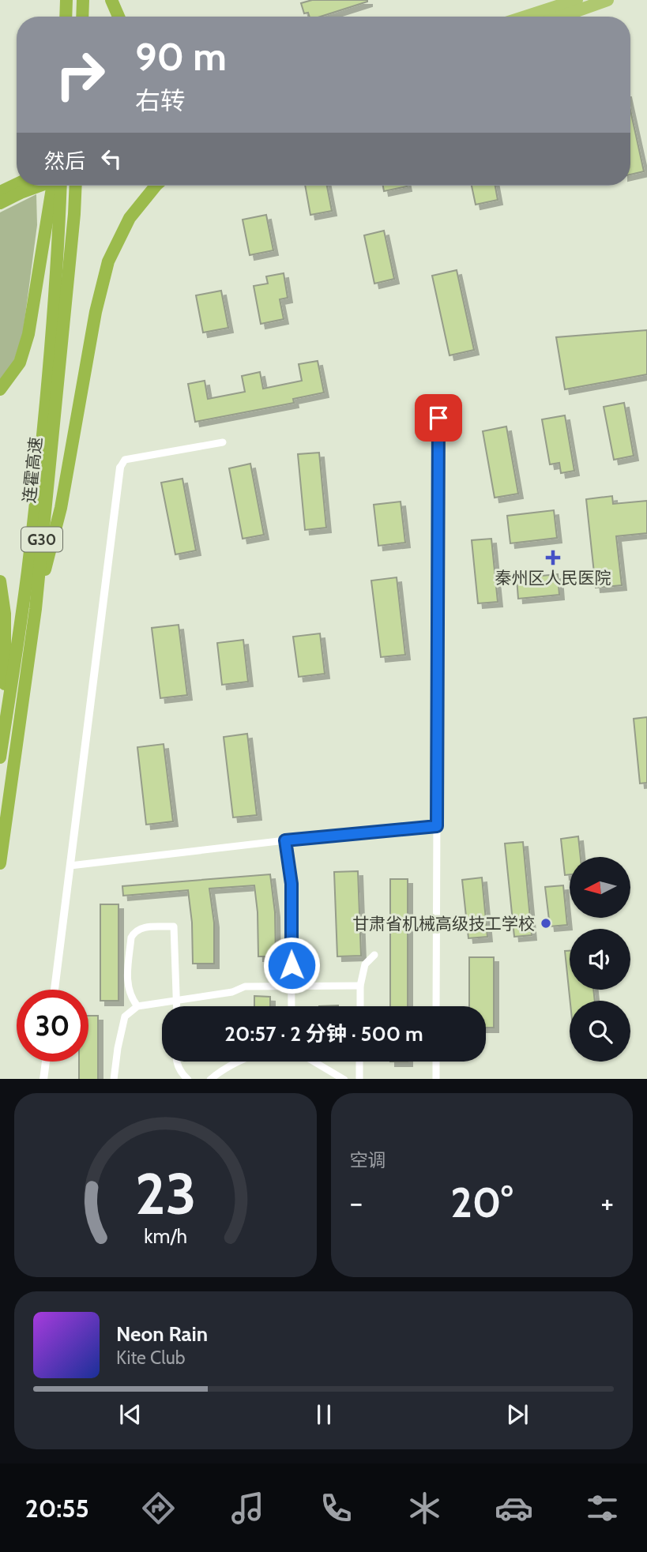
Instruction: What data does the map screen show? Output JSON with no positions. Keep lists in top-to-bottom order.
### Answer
{
  "streets": {
    "highway": ["连霍高速", "G30"]
  },
  "places": {
    "health": ["秦州区人民医院"],
    "other": ["甘肃省机械高级技工学校"]
  },
  "north": "left",
  "page": {
    "turn": ["90 m", "右转"],
    "then": "然后",
    "limit": "30",
    "trip": "20:57 · 2 分钟 · 500 m",
    "tile": "空调",
    "heat": ["−", "20°", "+"],
    "song": ["Neon Rain", "Kite Club"],
    "tabs": "20:55",
    "gauge": ["23", "km/h"]
  }
}
